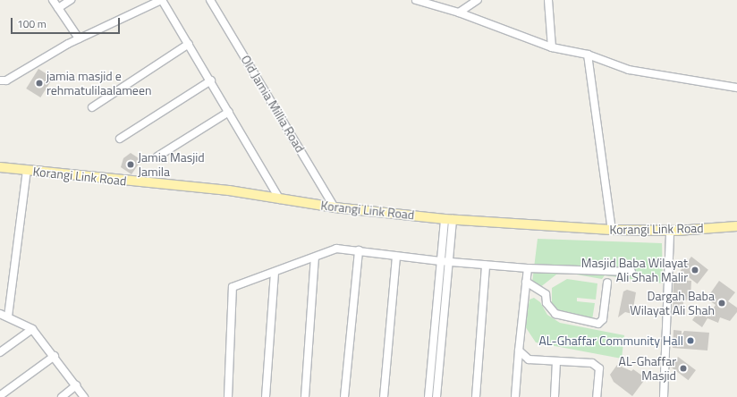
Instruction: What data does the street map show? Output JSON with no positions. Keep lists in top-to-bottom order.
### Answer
{
  "streets": {
    "main road": ["Korangi Link Road"],
    "street": ["Old Jamia Millia Road"]
  },
  "crossings": [
    ["Old Jamia Millia Road", "Korangi Link Road"]
  ],
  "places": [
    "jamia masjid e rehmatulilaalameen",
    "Jamia Masjid Jamila",
    "Masjid Baba Wilayat Ali Shah Malir",
    "Dargah Baba Wilayat Ali Shah",
    "AL-Ghaffar Community Hall",
    "AL-Ghaffar Masjid"
  ],
  "scale_bar": "100 m"
}
